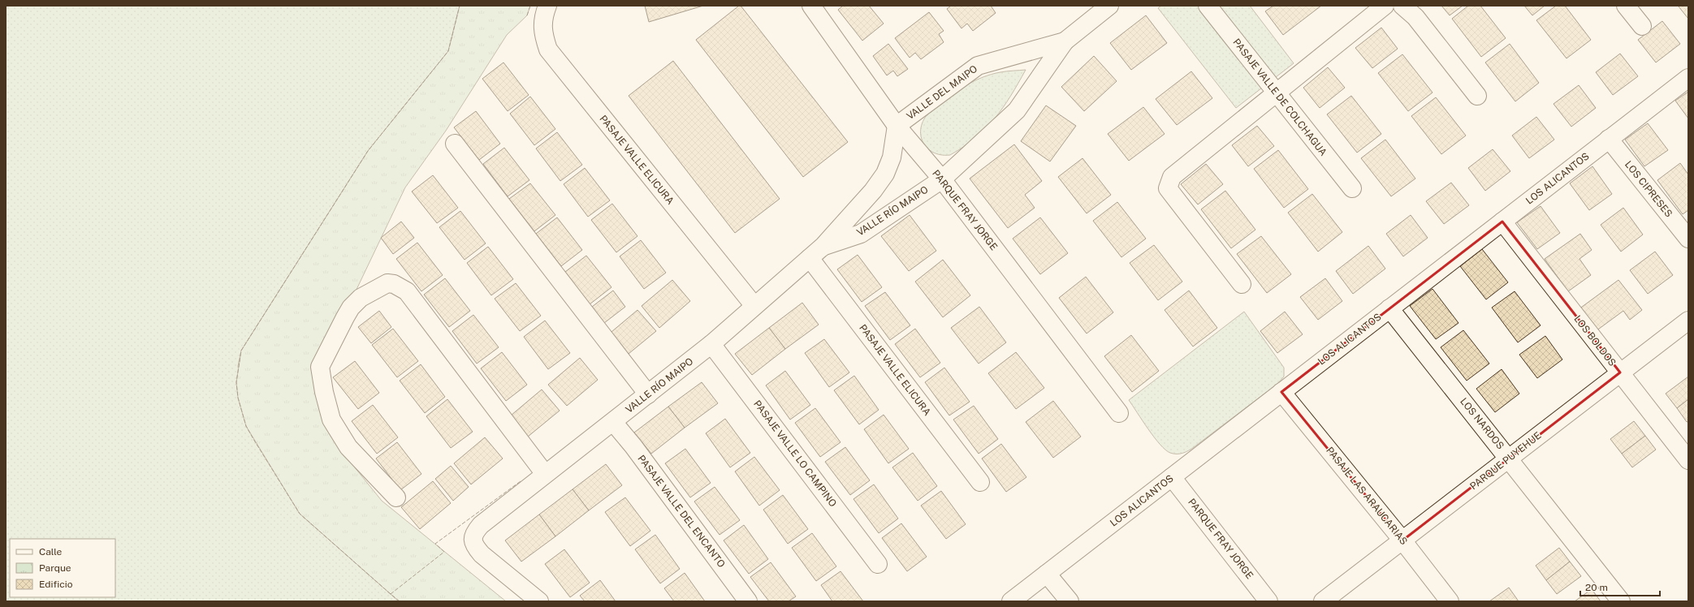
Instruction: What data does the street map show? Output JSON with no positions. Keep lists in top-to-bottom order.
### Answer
{
  "streets": {
    "street": [
      "VALLE DEL MAIPO",
      "PASAJE VALLE DE COLCHAGUA",
      "PASAJE VALLE ELICURA",
      "LOS ALICANTOS",
      "LOS CIPRESES",
      "PARQUE FRAY JORGE",
      "VALLE RÍO MAIPO",
      "LOS BOLDOS",
      "LOS NARDOS",
      "PASAJE VALLE LO CAMPINO",
      "PARQUE PUYEHUE",
      "PASAJE LAS ARAUCARIAS",
      "PASAJE VALLE DEL ENCANTO"
    ]
  },
  "crossings": [
    ["VALLE DEL MAIPO", "PARQUE FRAY JORGE"],
    ["VALLE DEL MAIPO", "VALLE RÍO MAIPO"],
    ["PASAJE VALLE ELICURA", "VALLE RÍO MAIPO"],
    ["LOS ALICANTOS", "LOS CIPRESES"],
    ["LOS ALICANTOS", "PARQUE FRAY JORGE"],
    ["LOS ALICANTOS", "LOS BOLDOS"],
    ["LOS ALICANTOS", "LOS NARDOS"],
    ["LOS ALICANTOS", "PASAJE LAS ARAUCARIAS"],
    ["PARQUE FRAY JORGE", "VALLE RÍO MAIPO"],
    ["VALLE RÍO MAIPO", "PASAJE VALLE LO CAMPINO"],
    ["VALLE RÍO MAIPO", "PASAJE VALLE DEL ENCANTO"],
    ["LOS BOLDOS", "PARQUE PUYEHUE"],
    ["LOS NARDOS", "PARQUE PUYEHUE"],
    ["PARQUE PUYEHUE", "PASAJE LAS ARAUCARIAS"]
  ],
  "legend": ["Calle", "Parque", "Edificio"],
  "scale_bar": "20 m"
}
